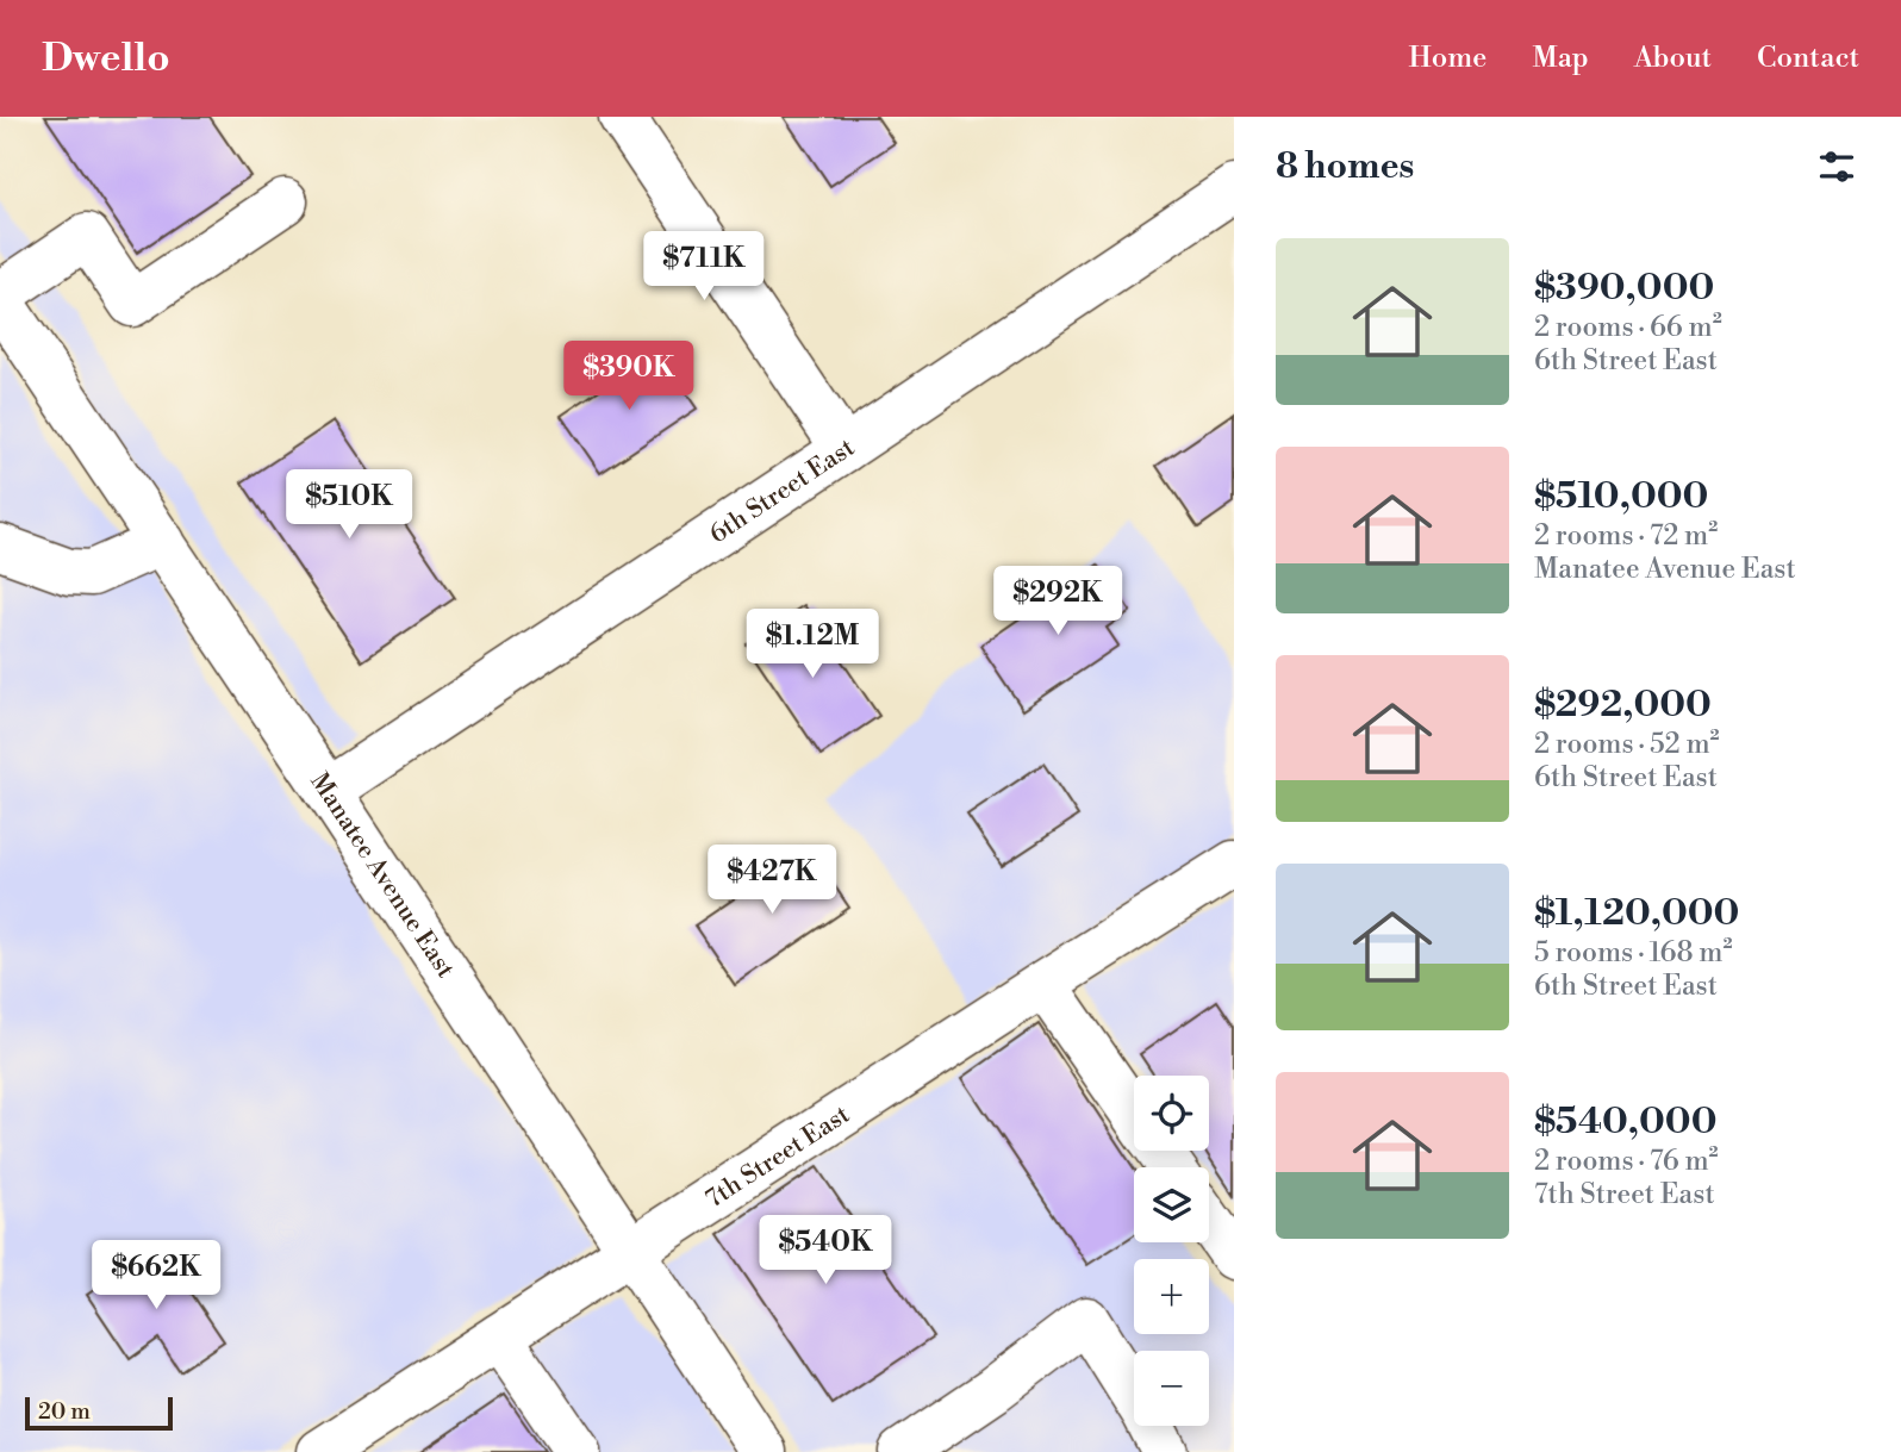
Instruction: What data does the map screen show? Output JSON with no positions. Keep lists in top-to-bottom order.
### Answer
{
  "streets": {
    "street": ["6th Street East", "Manatee Avenue East", "7th Street East"]
  },
  "crossings": [
    ["6th Street East", "Manatee Avenue East"],
    ["Manatee Avenue East", "7th Street East"]
  ],
  "scale_bar": "20 m",
  "page": {
    "header": "Dwello",
    "nav": [
      "Home",
      "Map",
      "About",
      "Contact"
    ],
    "heading": "8 homes",
    "list": [
      {
        "name": "$390,000",
        "note": "2 rooms · 66 m² · 6th Street East"
      },
      {
        "name": "$510,000",
        "note": "2 rooms · 72 m² · Manatee Avenue East"
      },
      {
        "name": "$292,000",
        "note": "2 rooms · 52 m² · 6th Street East"
      },
      {
        "name": "$1,120,000",
        "note": "5 rooms · 168 m² · 6th Street East"
      },
      {
        "name": "$540,000",
        "note": "2 rooms · 76 m² · 7th Street East"
      }
    ],
    "price": [
      "$711K",
      "$390K",
      "$510K",
      "$292K",
      "$1.12M",
      "$427K",
      "$540K",
      "$662K"
    ],
    "map_buttons": ["+", "−"],
    "scale": "20 m"
  }
}
